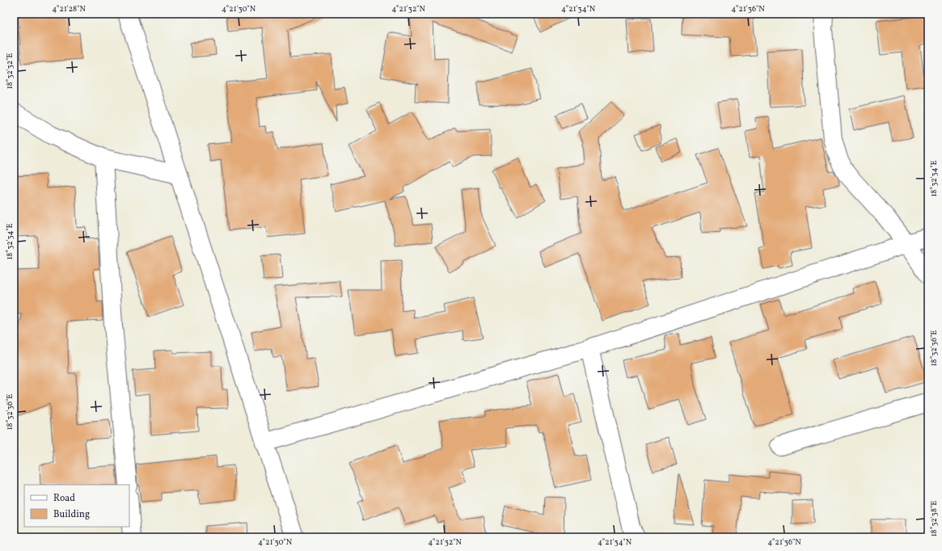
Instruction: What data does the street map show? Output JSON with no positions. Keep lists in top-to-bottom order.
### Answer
{
  "legend": ["Road", "Building"],
  "coordinates": [
    "4°21'28\"N",
    "4°21'30\"N",
    "4°21'32\"N",
    "4°21'34\"N",
    "4°21'36\"N",
    "18°32'32\"E",
    "18°32'34\"E",
    "18°32'36\"E",
    "18°32'38\"E"
  ]
}
